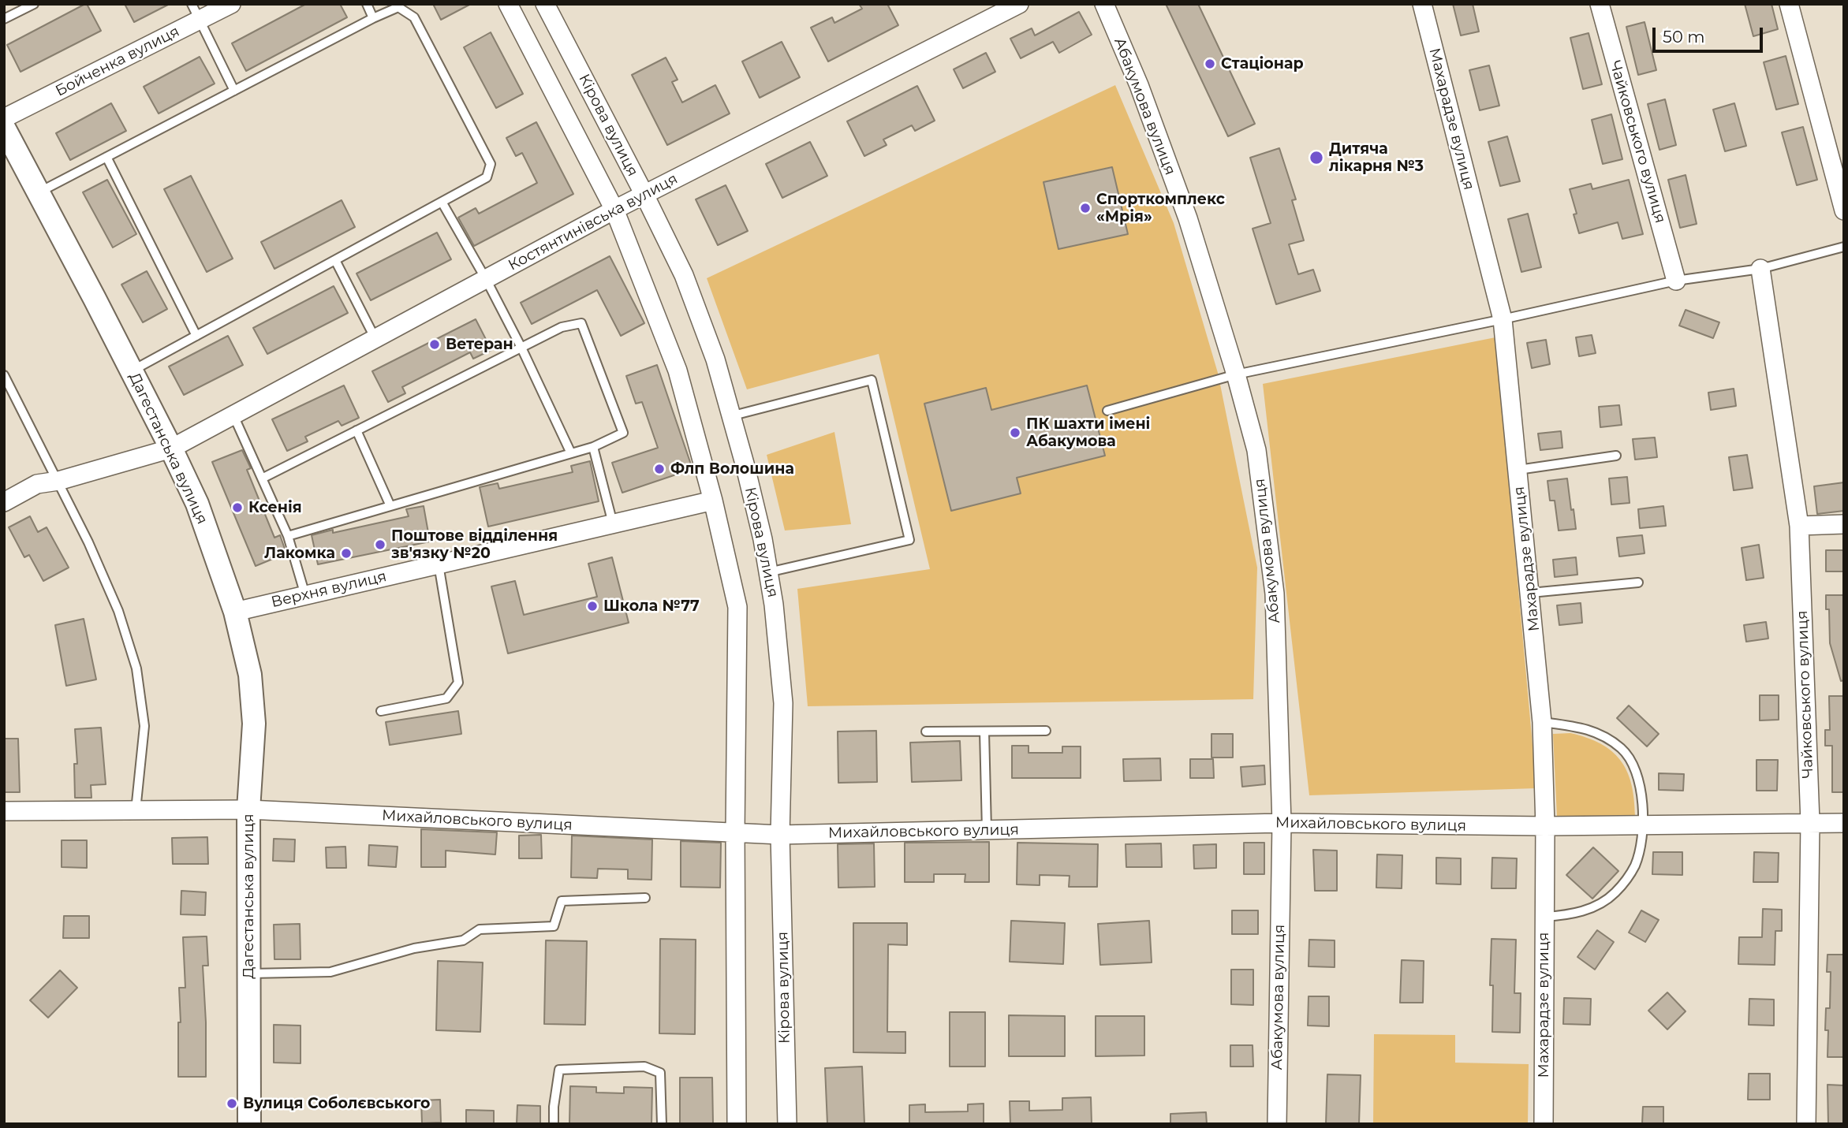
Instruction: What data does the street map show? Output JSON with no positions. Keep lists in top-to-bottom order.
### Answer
{
  "streets": {
    "street": [
      "Бойченка вулиця",
      "Абакумова вулиця",
      "Махарадзе вулиця",
      "Кірова вулиця",
      "Чайковського вулиця",
      "Костянтинівська вулиця",
      "Дагестанська вулиця",
      "Верхня вулиця",
      "Михайловського вулиця"
    ]
  },
  "crossings": [
    ["Абакумова вулиця", "Михайловського вулиця"],
    ["Махарадзе вулиця", "Михайловського вулиця"],
    ["Кірова вулиця", "Костянтинівська вулиця"],
    ["Кірова вулиця", "Михайловського вулиця"],
    ["Чайковського вулиця", "Михайловського вулиця"],
    ["Костянтинівська вулиця", "Дагестанська вулиця"],
    ["Дагестанська вулиця", "Верхня вулиця"],
    ["Дагестанська вулиця", "Михайловського вулиця"]
  ],
  "places": [
    "Стаціонар",
    "Дитяча лікарня №3",
    "Спорткомплекс «Мрія»",
    "Ветеран",
    "ПК шахти імені Абакумова",
    "Флп Волошина",
    "Ксенія",
    "Поштове відділення зв'язку №20",
    "Лакомка",
    "Школа №77",
    "Вулиця Соболєвського"
  ],
  "scale_bar": "50 m"
}
